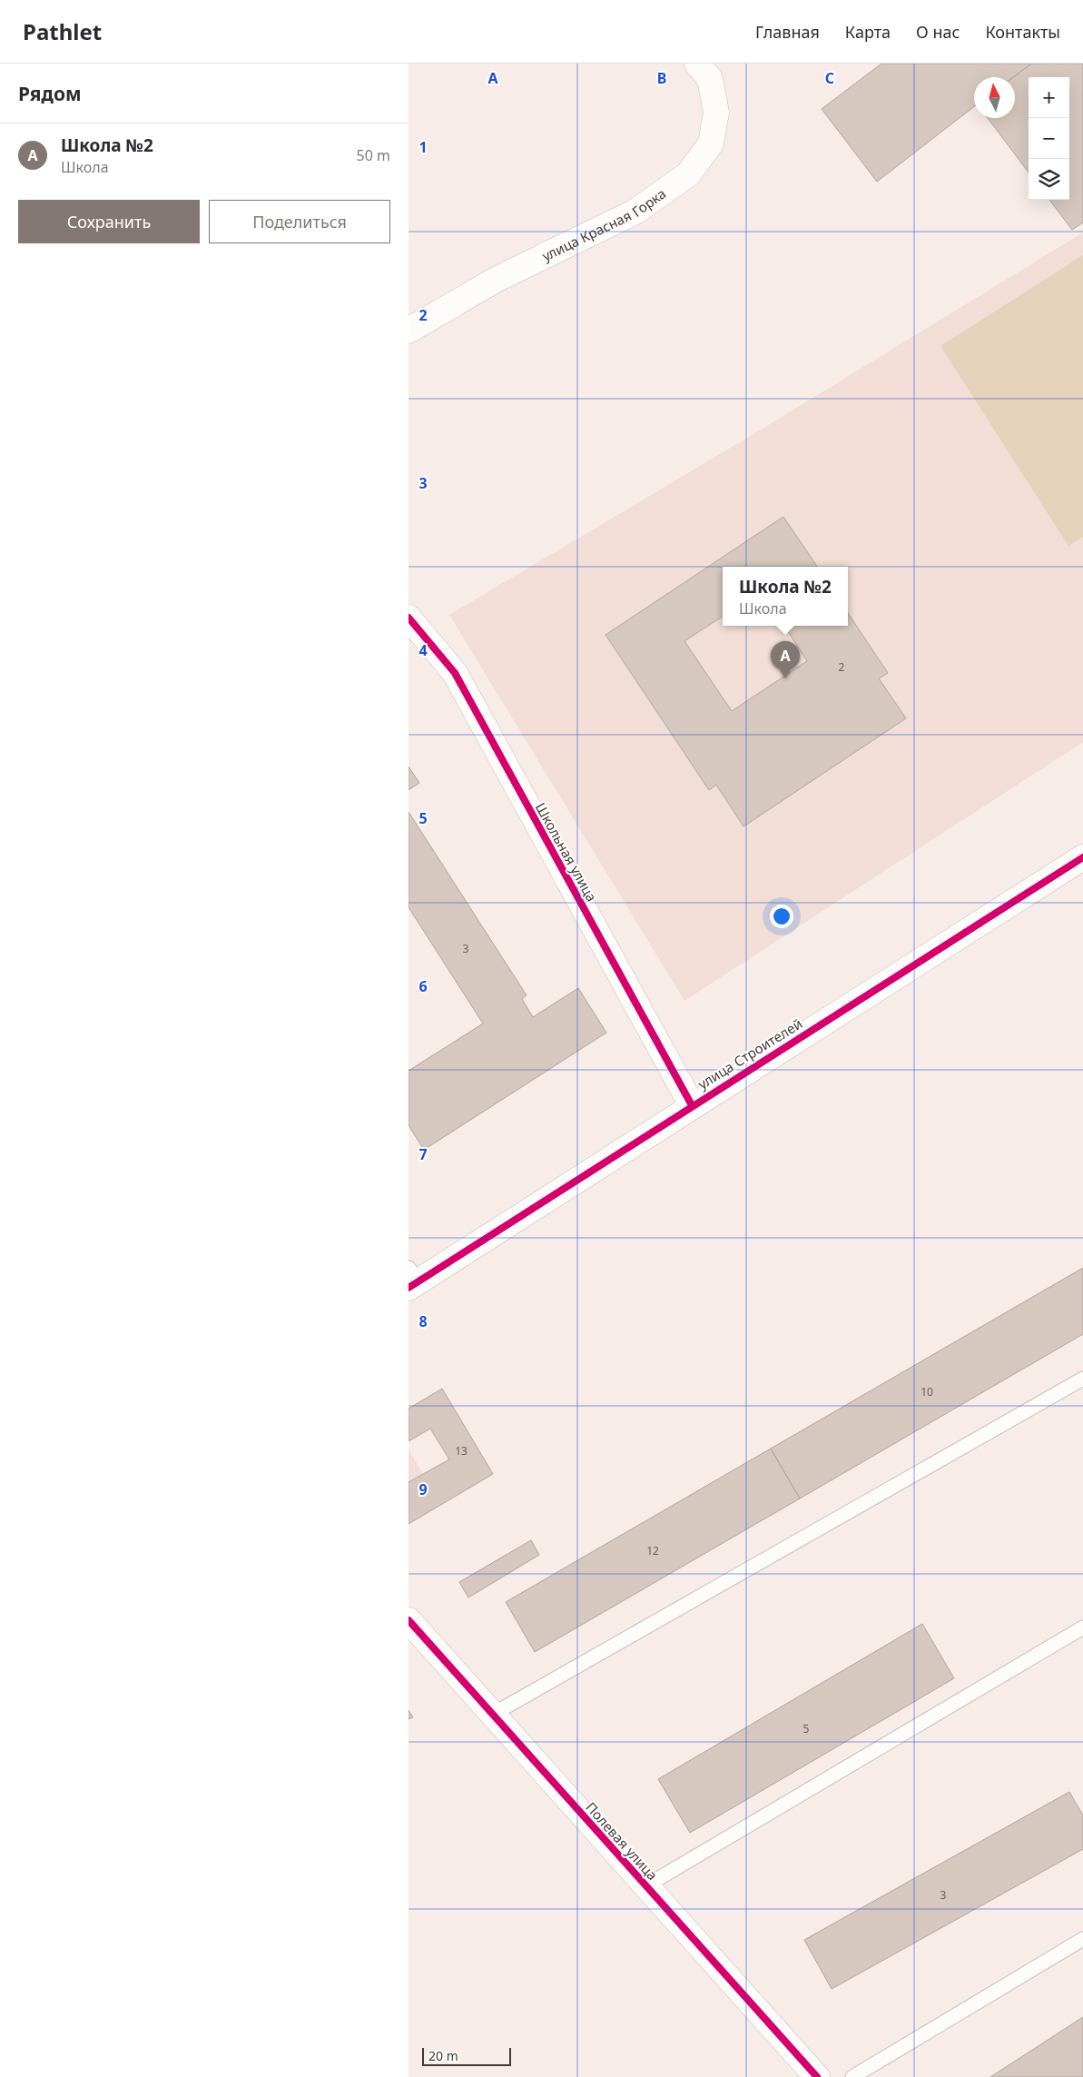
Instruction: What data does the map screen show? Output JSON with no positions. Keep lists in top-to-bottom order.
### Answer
{
  "streets": {
    "street": [
      "улица Красная Горка",
      "Школьная улица",
      "улица Строителей",
      "Полевая улица"
    ]
  },
  "crossings": [
    ["Школьная улица", "улица Строителей"]
  ],
  "house_numbers": [
    "2",
    "3",
    "10",
    "13",
    "12",
    "5",
    "3"
  ],
  "scale_bar": "20 m",
  "north": "top",
  "page": {
    "header": "Pathlet",
    "nav": [
      "Главная",
      "Карта",
      "О нас",
      "Контакты"
    ],
    "heading": "Рядом",
    "map_buttons": ["+", "−"],
    "list": [
      {
        "mark": "A",
        "name": "Школа №2",
        "note": "Школа",
        "value": "50 m"
      }
    ],
    "buttons": ["Сохранить", "Поделиться"],
    "popup": ["Школа №2", "Школа"],
    "pins": "A",
    "scale": "20 m"
  },
  "grid": {
    "columns": ["A", "B", "C"],
    "rows": [
      "1",
      "2",
      "3",
      "4",
      "5",
      "6",
      "7",
      "8",
      "9"
    ]
  }
}
